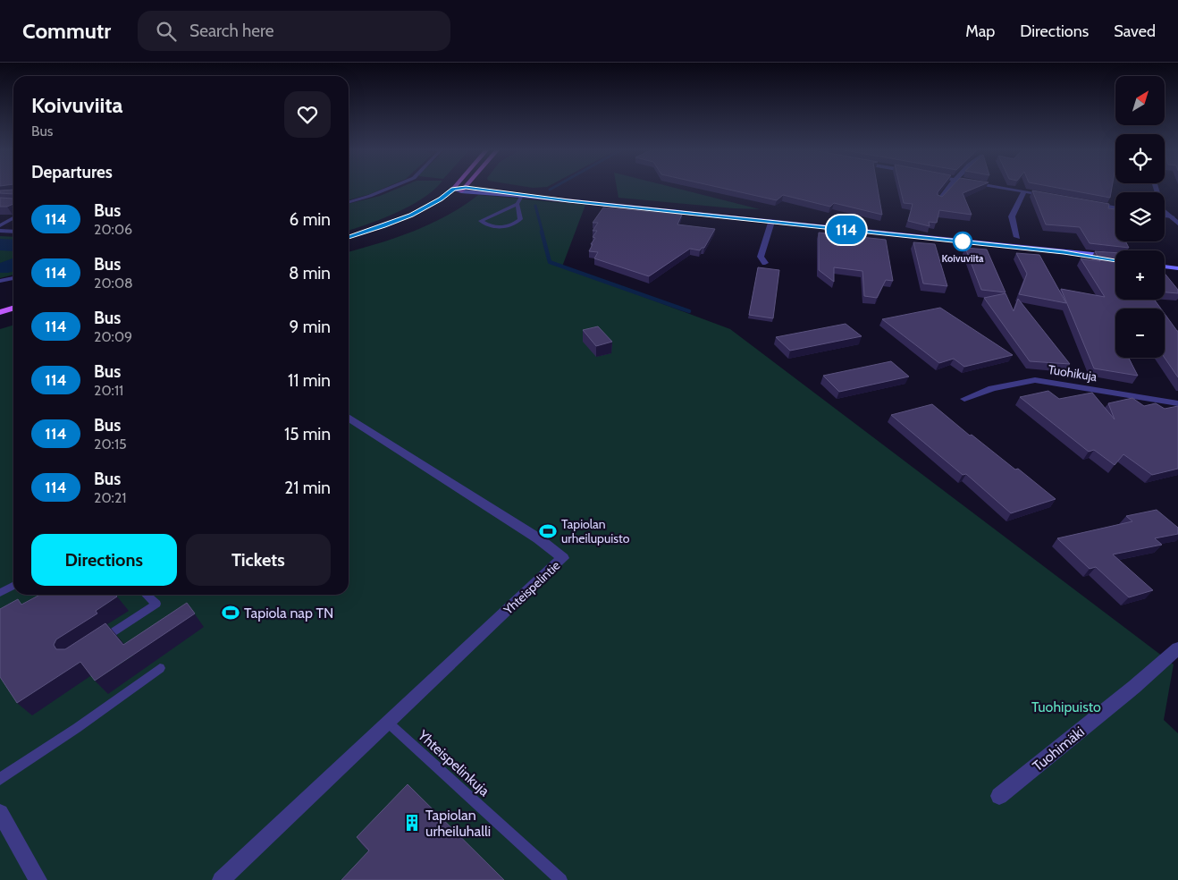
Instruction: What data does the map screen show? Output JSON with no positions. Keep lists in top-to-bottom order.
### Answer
{
  "streets": {
    "street": ["Tuohikuja", "Yhteispelintie", "Tuohimäki"],
    "lane": ["Yhteispelinkuja"]
  },
  "crossings": [
    ["Yhteispelintie", "Yhteispelinkuja"]
  ],
  "parks": ["Tuohipuisto"],
  "places": {
    "other": ["Koivuviita"],
    "sports": ["Tapiolan urheilupuisto", "Tapiola nap TN"],
    "building": ["Tapiolan urheiluhalli"]
  },
  "lines": ["bus line 114"],
  "north": "top right",
  "page": {
    "header": "Commutr",
    "search": "Search here",
    "nav": ["Map", "Directions", "Saved"],
    "on_map": "114",
    "map_buttons": ["+", "−"],
    "heading": [
      ["Koivuviita", "Bus"],
      "Departures"
    ],
    "list": [
      {
        "mark": "114",
        "name": "Bus",
        "note": "20:06",
        "value": "6 min"
      },
      {
        "mark": "114",
        "name": "Bus",
        "note": "20:08",
        "value": "8 min"
      },
      {
        "mark": "114",
        "name": "Bus",
        "note": "20:09",
        "value": "9 min"
      },
      {
        "mark": "114",
        "name": "Bus",
        "note": "20:11",
        "value": "11 min"
      },
      {
        "mark": "114",
        "name": "Bus",
        "note": "20:15",
        "value": "15 min"
      },
      {
        "mark": "114",
        "name": "Bus",
        "note": "20:21",
        "value": "21 min"
      }
    ],
    "buttons": ["Directions", "Tickets"]
  }
}
